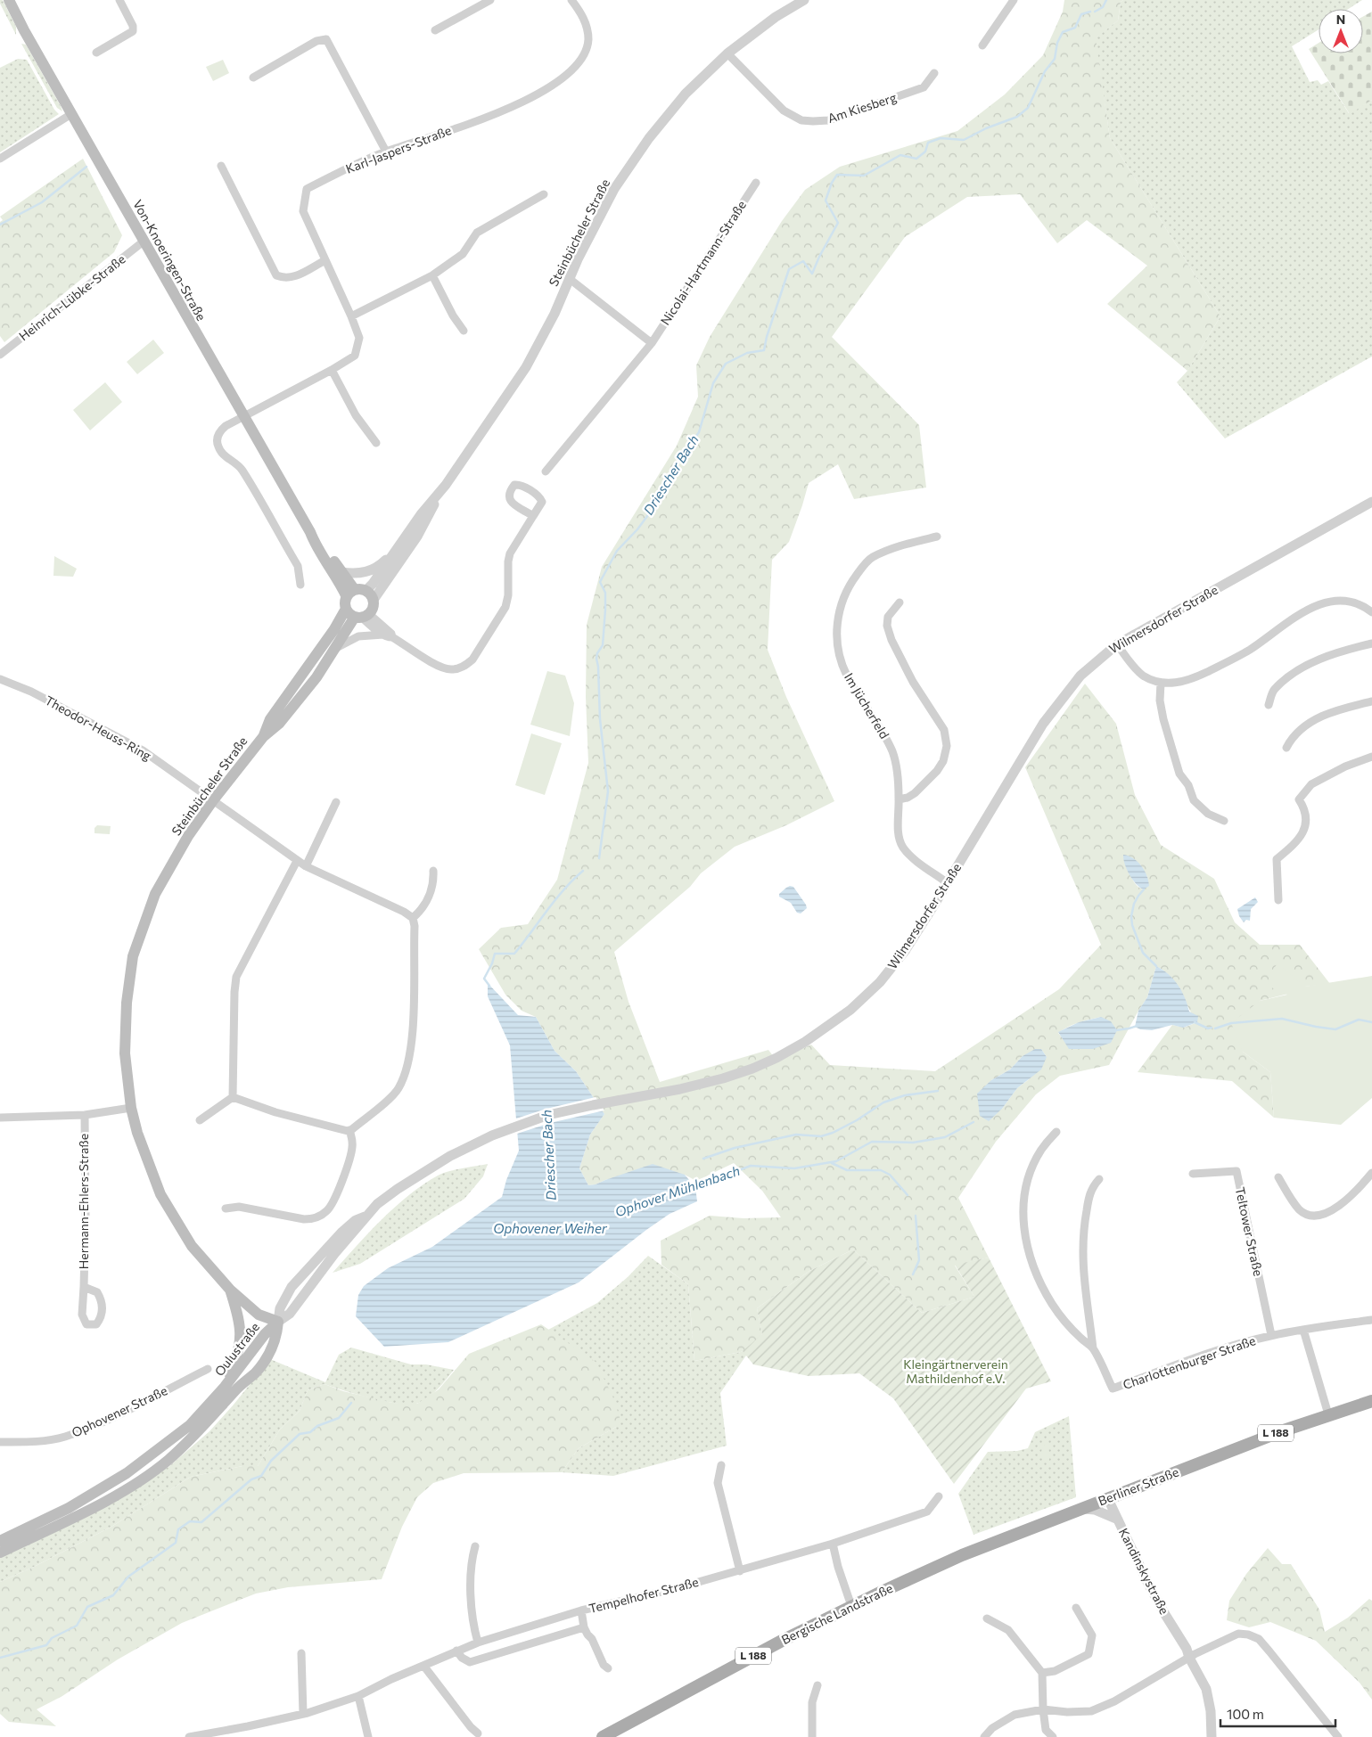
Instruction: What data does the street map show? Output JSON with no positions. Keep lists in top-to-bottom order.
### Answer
{
  "streets": {
    "main road": [
      "Steinbücheler Straße",
      "Von-Knoeringen-Straße",
      "Oulustraße",
      "L 188",
      "Berliner Straße",
      "Bergische Landstraße"
    ],
    "street": [
      "Am Kiesberg",
      "Karl-Jaspers-Straße",
      "Nicolai-Hartmann-Straße",
      "Heinrich-Lübke-Straße",
      "Wilmersdorfer Straße",
      "Im Jücherfeld",
      "Theodor-Heuss-Ring",
      "Hermann-Ehlers-Straße",
      "Teltower Straße",
      "Charlottenburger Straße",
      "Ophovener Straße",
      "Kandinskystraße",
      "Tempelhofer Straße"
    ]
  },
  "crossings": [
    ["Am Kiesberg", "Steinbücheler Straße"],
    ["Karl-Jaspers-Straße", "Von-Knoeringen-Straße"],
    ["Steinbücheler Straße", "Von-Knoeringen-Straße"],
    ["Steinbücheler Straße", "Wilmersdorfer Straße"],
    ["Steinbücheler Straße", "Theodor-Heuss-Ring"],
    ["Steinbücheler Straße", "Oulustraße"],
    ["Von-Knoeringen-Straße", "Heinrich-Lübke-Straße"],
    ["Wilmersdorfer Straße", "Im Jücherfeld"],
    ["Wilmersdorfer Straße", "Oulustraße"],
    ["Teltower Straße", "Charlottenburger Straße"],
    ["Berliner Straße", "Kandinskystraße"],
    ["Berliner Straße", "Bergische Landstraße"]
  ],
  "water": ["Driescher Bach", "Ophover Mühlenbach", "Ophovener Weiher"],
  "parks": ["Kleingärtnerverein Mathildenhof e.V."],
  "scale_bar": "100 m",
  "north": "top"
}
